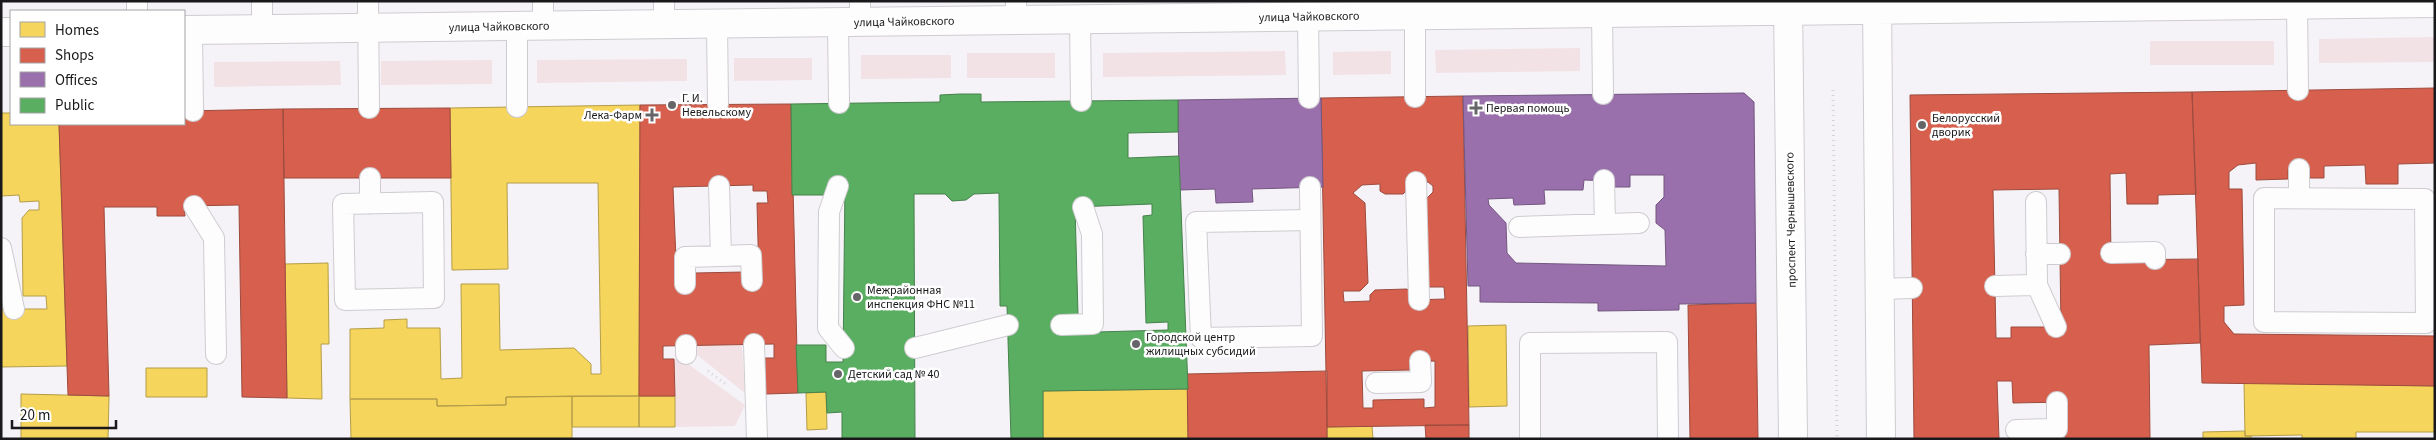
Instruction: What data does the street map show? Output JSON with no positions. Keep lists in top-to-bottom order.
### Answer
{
  "streets": {
    "street": ["улица Чайковского", "проспект Чернышевского"]
  },
  "crossings": [
    ["улица Чайковского", "проспект Чернышевского"]
  ],
  "places": {
    "other": [
      "Г. И. Невельскому",
      "Белорусский дворик",
      "Межрайонная инспекция ФНС №11",
      "Городской центр жилищных субсидий",
      "Детский сад № 40"
    ],
    "health": ["Первая помощь", "Лека-Фарм"]
  },
  "legend": [
    "Homes",
    "Shops",
    "Offices",
    "Public"
  ],
  "scale_bar": "20 m"
}
